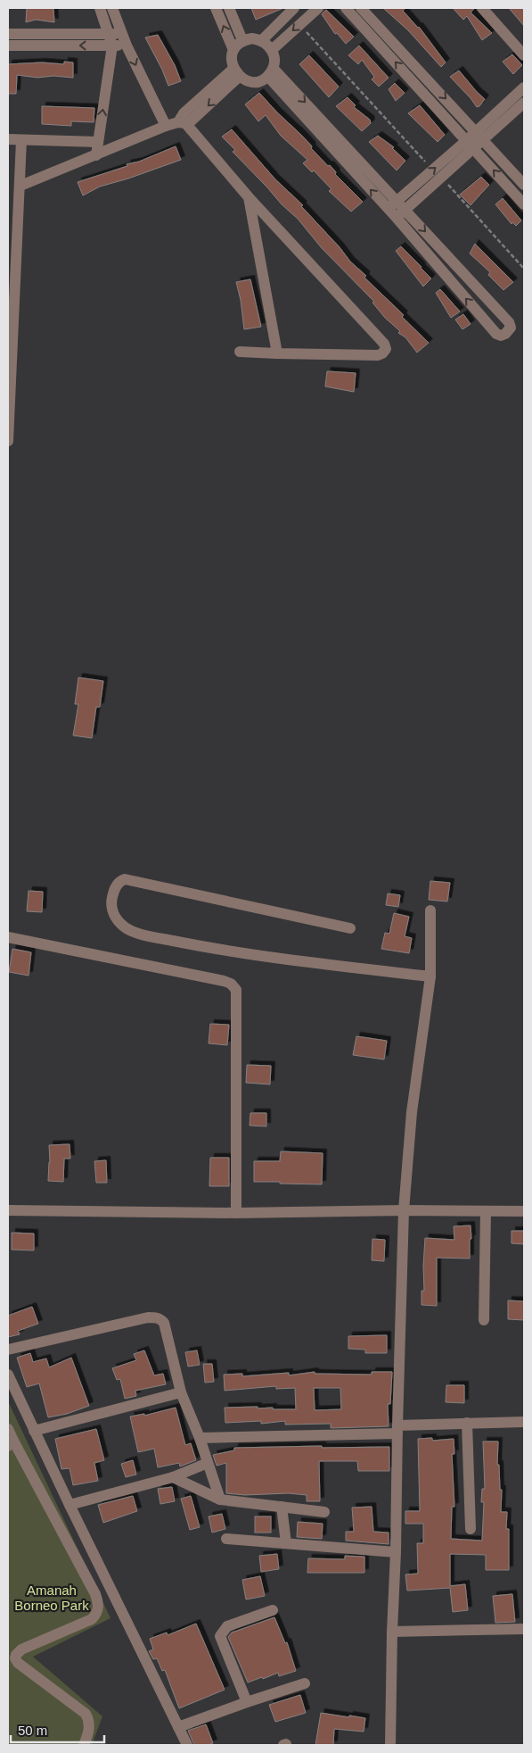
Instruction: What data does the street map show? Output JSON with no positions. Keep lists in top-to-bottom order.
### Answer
{
  "parks": ["Amanah Borneo Park"],
  "scale_bar": "50 m"
}
